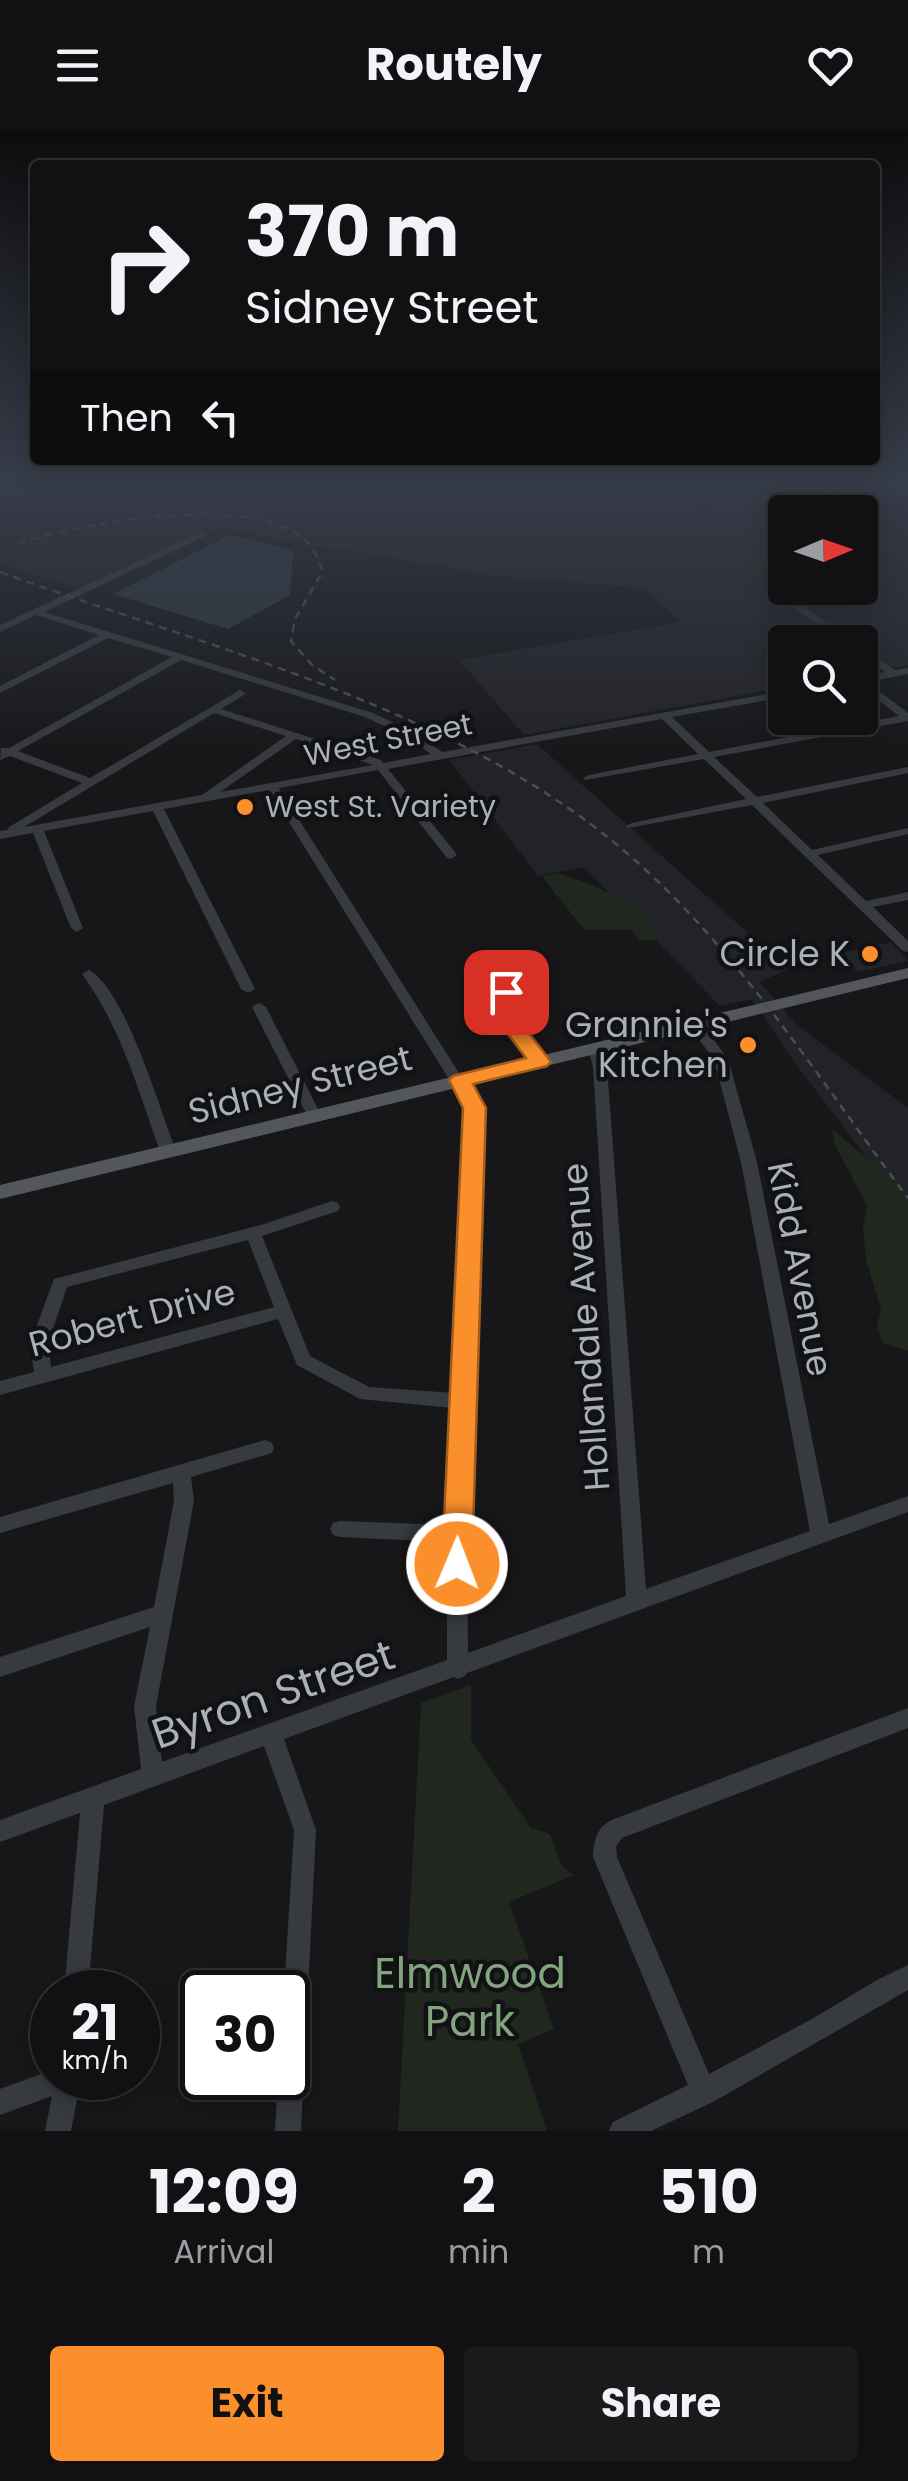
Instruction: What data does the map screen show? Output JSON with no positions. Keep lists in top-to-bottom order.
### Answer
{
  "streets": {
    "main road": ["Sidney Street"],
    "street": [
      "West Street",
      "Kidd Avenue",
      "Robert Drive",
      "Hollandale Avenue",
      "Byron Street"
    ]
  },
  "crossings": [
    ["Sidney Street", "Kidd Avenue"],
    ["Sidney Street", "Hollandale Avenue"],
    ["Kidd Avenue", "Byron Street"],
    ["Hollandale Avenue", "Byron Street"]
  ],
  "parks": ["Elmwood Park"],
  "places": ["West St. Variety", "Circle K", "Grannie's Kitchen"],
  "north": "right",
  "page": {
    "header": "Routely",
    "turn": ["370 m", "Sidney Street"],
    "then": "Then",
    "speed": "21 km/h",
    "limit": "30",
    "eta": [
      "12:09",
      "Arrival",
      "2",
      "min",
      "510",
      "m"
    ],
    "buttons": ["Exit", "Share"]
  }
}
